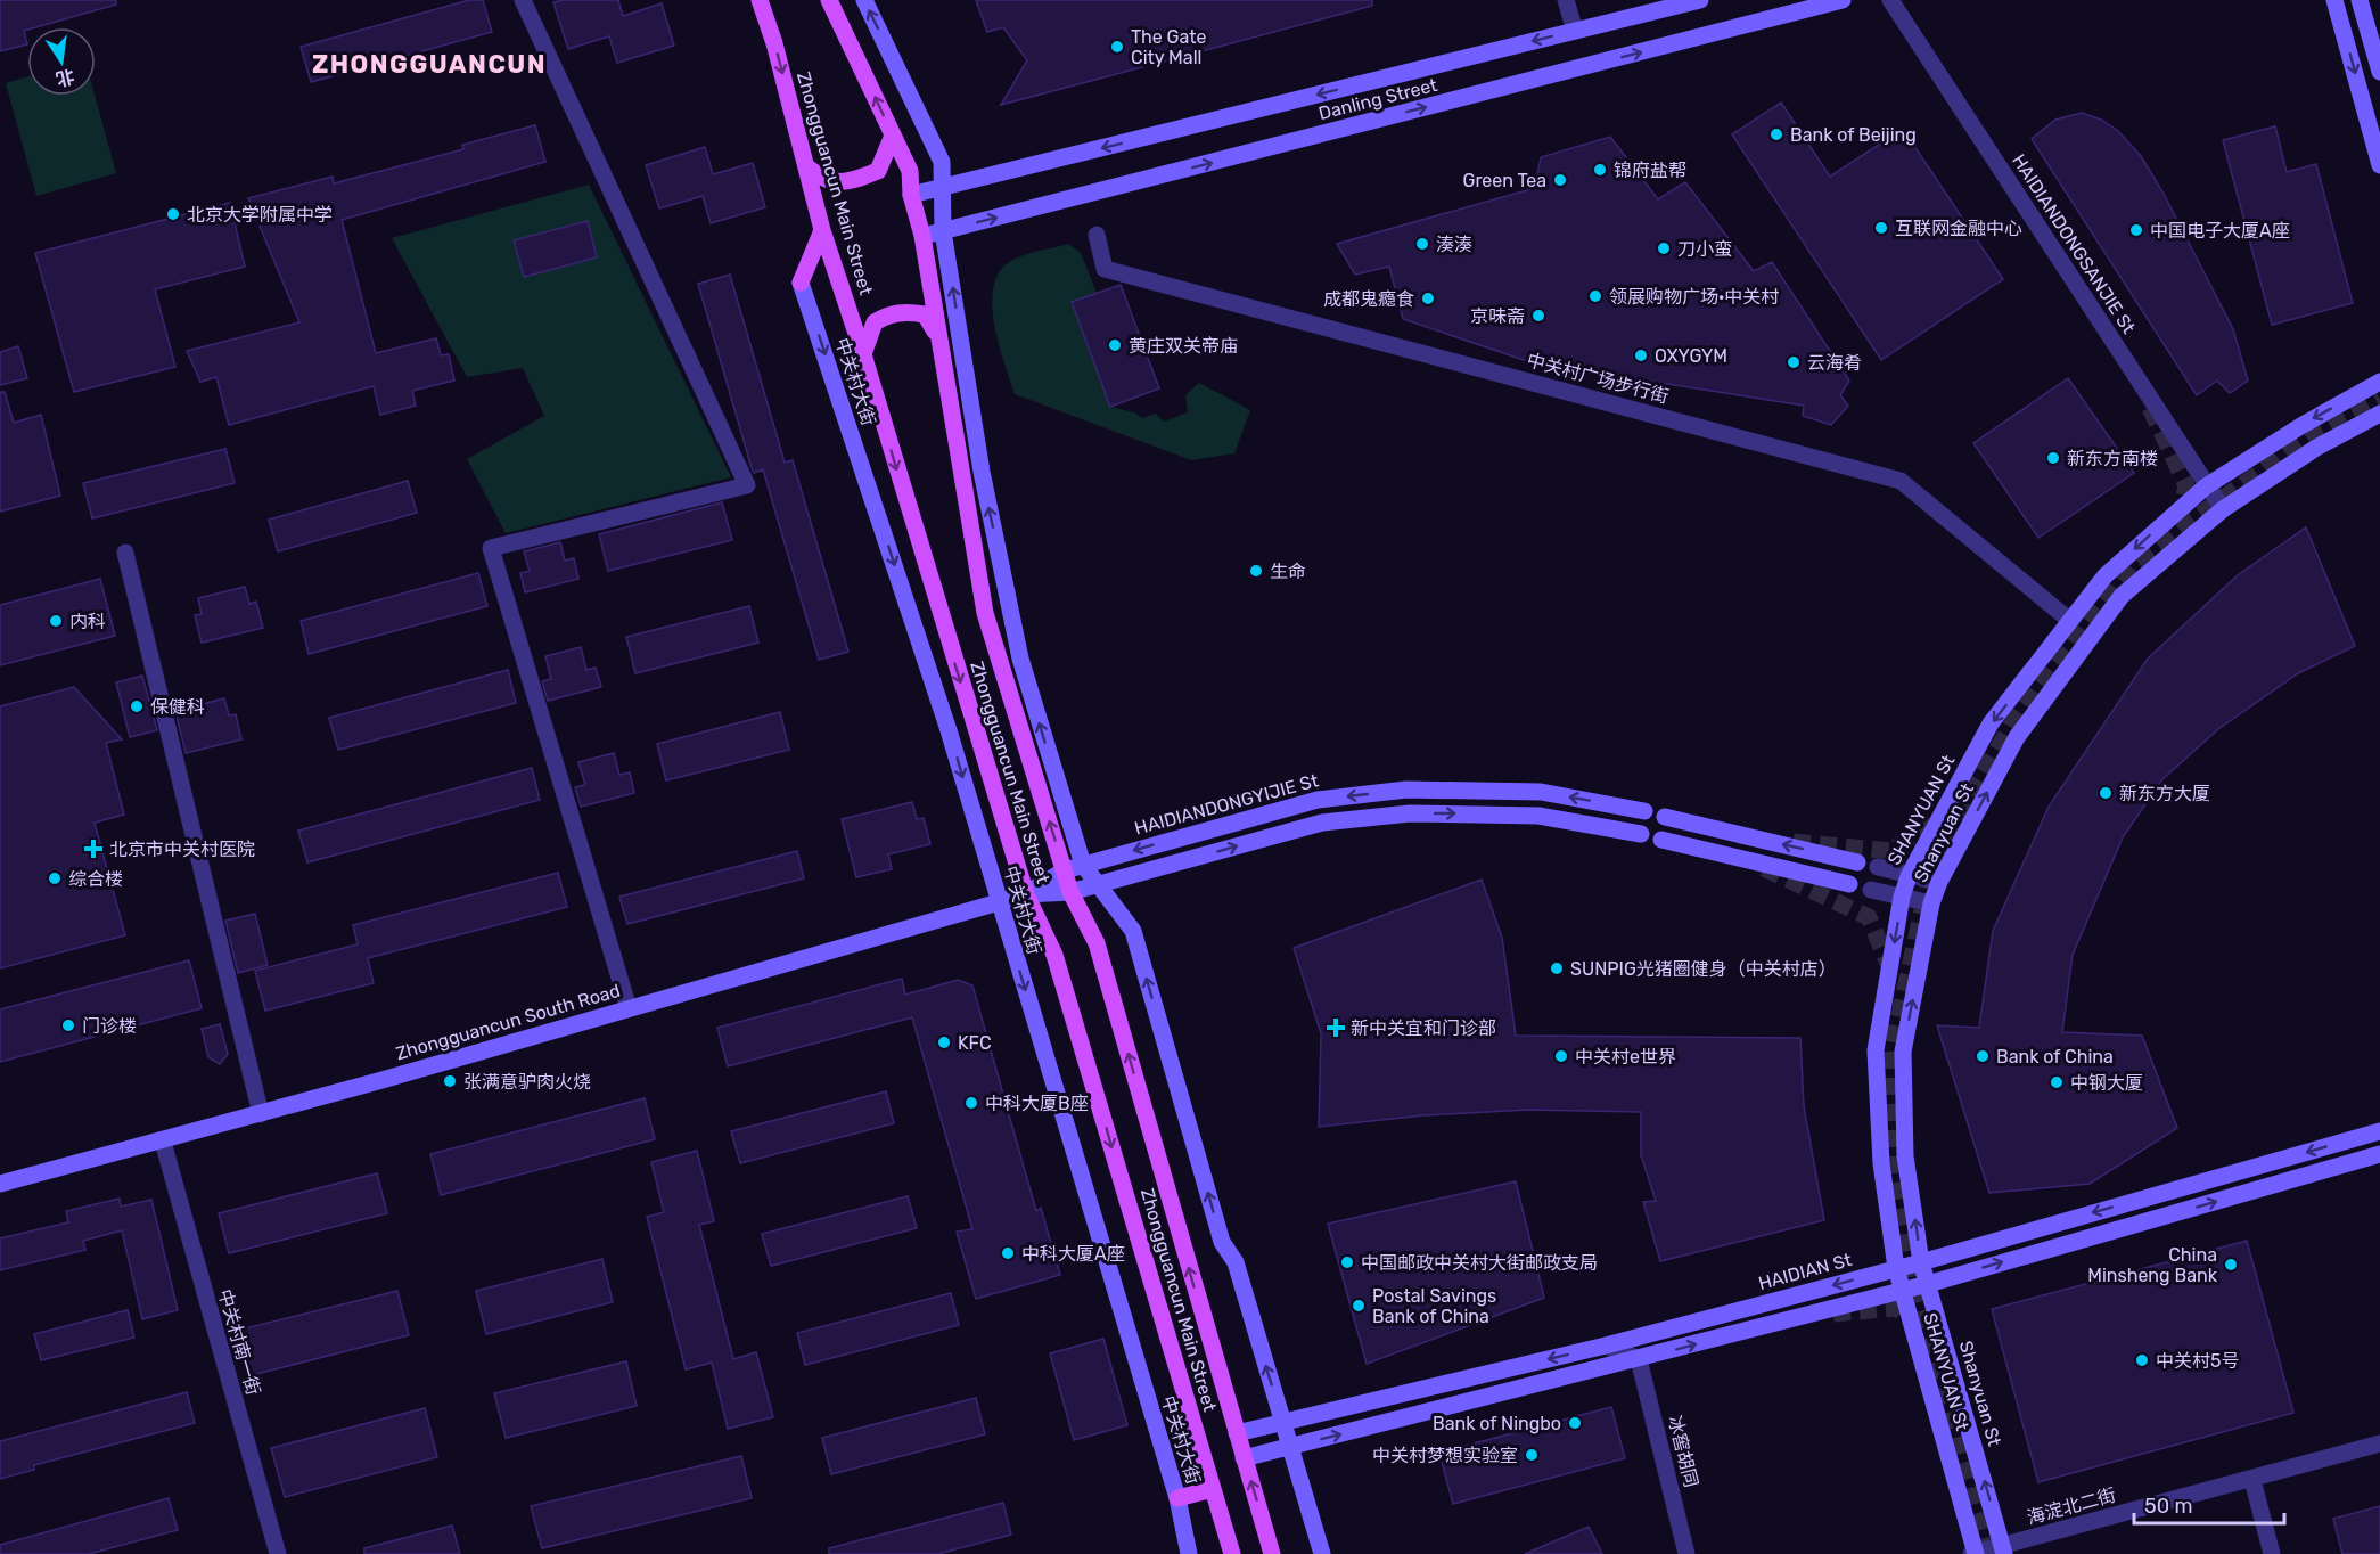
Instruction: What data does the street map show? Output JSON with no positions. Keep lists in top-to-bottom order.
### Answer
{
  "streets": {
    "main road": [
      "Danling Street",
      "Zhongguancun Main Street",
      "中关村大街",
      "HAIDIANDONGYIJIE St",
      "SHANYUAN St",
      "Shanyuan St",
      "Zhongguancun South Road",
      "HAIDIAN St"
    ],
    "street": [
      "HAIDIANDONGSANJIE St",
      "中关村广场步行街",
      "中关村南一街",
      "冰窖胡同",
      "海淀北二街"
    ]
  },
  "crossings": [
    ["Danling Street", "Zhongguancun Main Street"],
    ["Zhongguancun Main Street", "中关村大街"],
    ["Zhongguancun Main Street", "HAIDIANDONGYIJIE St"],
    ["Zhongguancun Main Street", "Zhongguancun South Road"],
    ["Zhongguancun Main Street", "HAIDIAN St"],
    ["HAIDIANDONGSANJIE St", "SHANYUAN St"],
    ["HAIDIANDONGSANJIE St", "Shanyuan St"],
    ["中关村广场步行街", "SHANYUAN St"],
    ["中关村大街", "Zhongguancun South Road"],
    ["HAIDIANDONGYIJIE St", "Zhongguancun South Road"],
    ["SHANYUAN St", "HAIDIAN St"],
    ["SHANYUAN St", "海淀北二街"],
    ["Shanyuan St", "HAIDIAN St"],
    ["Shanyuan St", "海淀北二街"],
    ["Zhongguancun South Road", "中关村南一街"]
  ],
  "one_way": ["SHANYUAN St", "Shanyuan St"],
  "districts": ["ZHONGGUANCUN"],
  "places": {
    "other": [
      "The Gate City Mall",
      "Bank of Beijing",
      "锦府盐帮",
      "Green Tea",
      "北京大学附属中学",
      "互联网金融中心",
      "中国电子大厦A座",
      "湊湊",
      "刀小蛮",
      "领展购物广场·中关村",
      "成都鬼瘾食",
      "京味斋",
      "黄庄双关帝庙",
      "OXYGYM",
      "云海肴",
      "新东方南楼",
      "生命",
      "内科",
      "保健科",
      "新东方大厦",
      "综合楼",
      "SUNPIG光猪圈健身（中关村店）",
      "门诊楼",
      "KFC",
      "中关村e世界",
      "Bank of China",
      "张满意驴肉火烧",
      "中钢大厦",
      "中科大厦B座",
      "中科大厦A座",
      "中国邮政中关村大街邮政支局",
      "China Minsheng Bank",
      "Postal Savings Bank of China",
      "中关村5号",
      "Bank of Ningbo",
      "中关村梦想实验室"
    ],
    "health": ["北京市中关村医院", "新中关宜和门诊部"]
  },
  "scale_bar": "50 m",
  "north": "bottom"
}
